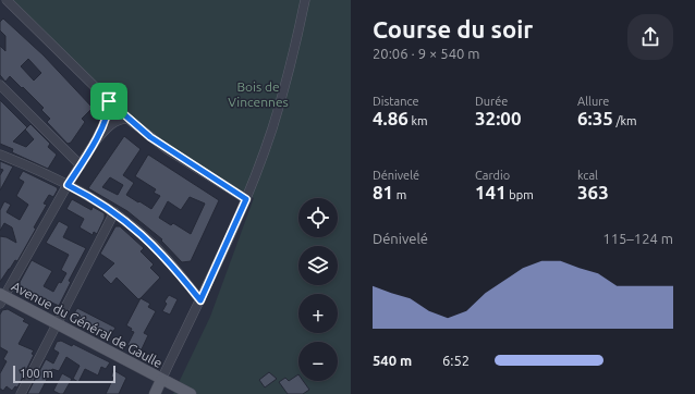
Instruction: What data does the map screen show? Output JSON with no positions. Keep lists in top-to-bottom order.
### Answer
{
  "streets": {
    "main road": ["Avenue du Général de Gaulle"]
  },
  "parks": ["Bois de Vincennes"],
  "scale_bar": "100 m",
  "page": {
    "heading": ["Course du soir", "20:06 · 9 × 540 m"],
    "stats": [
      ["Distance", "4.86 km"],
      ["Durée", "32:00"],
      ["Allure", "6:35 /km"],
      ["Dénivelé", "81 m"],
      ["Cardio", "141 bpm"],
      ["kcal", "363"]
    ],
    "map_buttons": ["+", "−"],
    "chart": ["Dénivelé", "115–124 m"],
    "list": [
      {
        "name": "540 m",
        "note": "6:52"
      }
    ],
    "scale": "100 m"
  }
}
